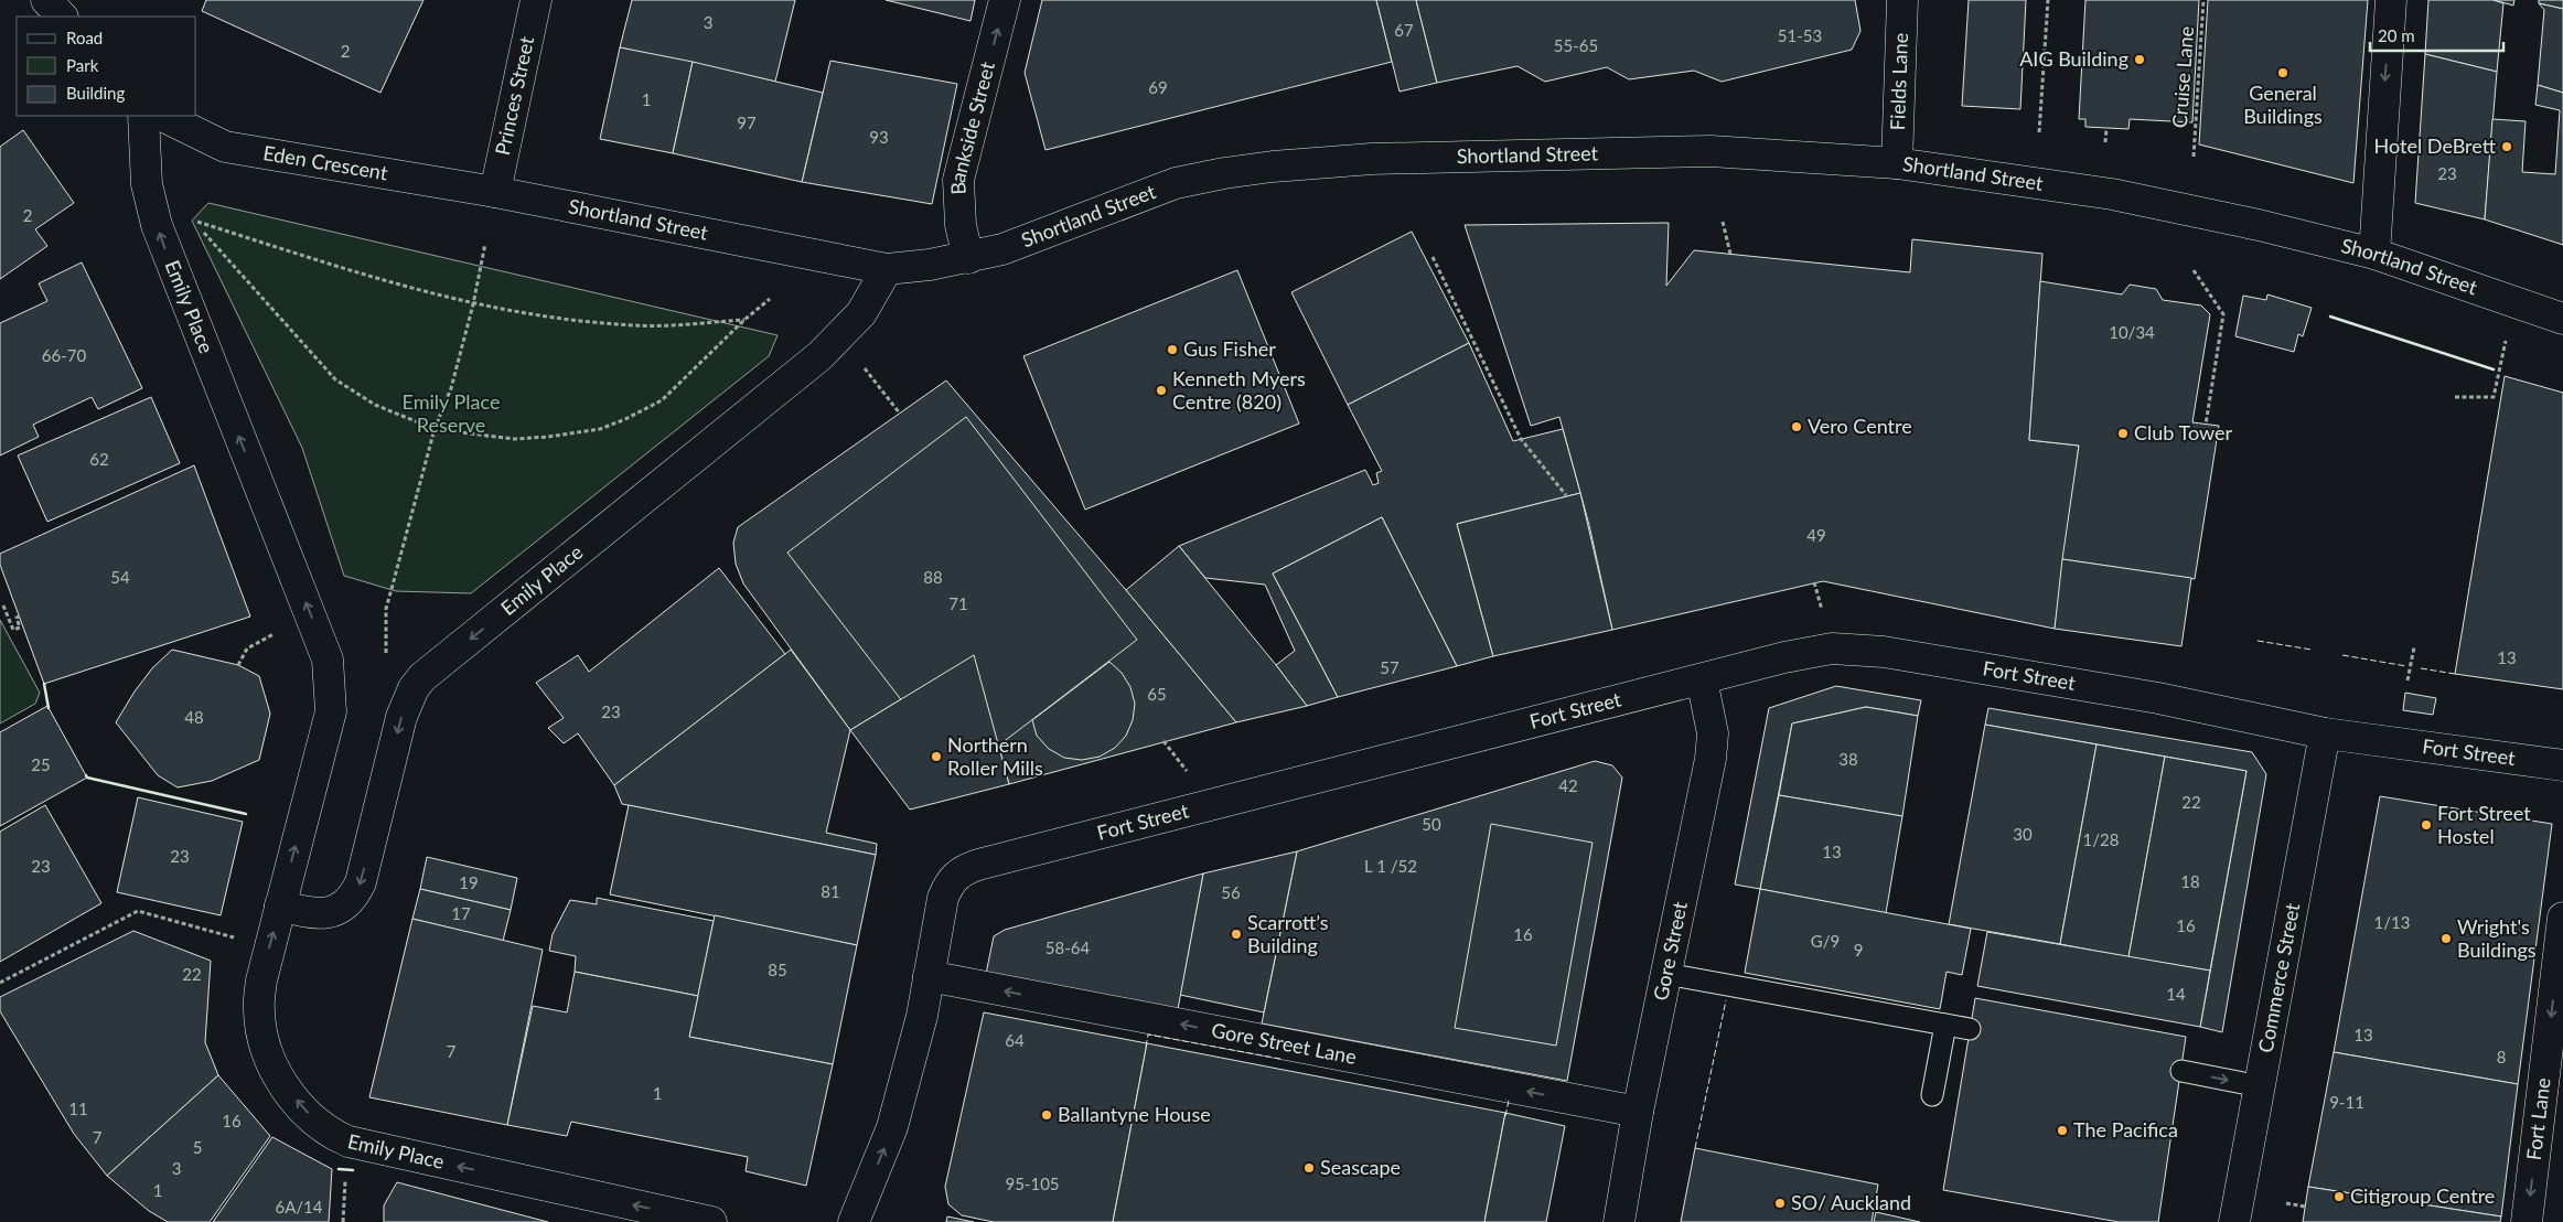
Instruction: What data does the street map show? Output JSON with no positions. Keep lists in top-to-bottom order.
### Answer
{
  "streets": {
    "street": [
      "Fields Lane",
      "Princes Street",
      "Bankside Street",
      "Shortland Street",
      "Eden Crescent",
      "Emily Place",
      "Fort Street",
      "Gore Street",
      "Commerce Street",
      "Gore Street Lane",
      "Fort Lane"
    ],
    "path": ["Cruise Lane"]
  },
  "crossings": [
    ["Fields Lane", "Shortland Street"],
    ["Princes Street", "Shortland Street"],
    ["Princes Street", "Eden Crescent"],
    ["Bankside Street", "Shortland Street"],
    ["Shortland Street", "Eden Crescent"],
    ["Shortland Street", "Emily Place"],
    ["Fort Street", "Gore Street"],
    ["Fort Street", "Commerce Street"],
    ["Fort Street", "Gore Street Lane"],
    ["Gore Street", "Gore Street Lane"]
  ],
  "one_way": ["Bankside Street", "Gore Street Lane", "Fort Lane"],
  "parks": ["Emily Place Reserve"],
  "places": [
    "AIG Building",
    "General Buildings",
    "Hotel DeBrett",
    "Gus Fisher",
    "Kenneth Myers Centre (820)",
    "Vero Centre",
    "Club Tower",
    "Northern Roller Mills",
    "Fort Street Hostel",
    "Scarrott’s Building",
    "Wright's Buildings",
    "Ballantyne House",
    "The Pacifica",
    "Seascape",
    "Citigroup Centre",
    "SO/ Auckland"
  ],
  "house_numbers": [
    "3",
    "67",
    "51-53",
    "55-65",
    "2",
    "69",
    "1",
    "97",
    "93",
    "23",
    "2",
    "10/34",
    "66-70",
    "62",
    "49",
    "54",
    "88",
    "71",
    "13",
    "57",
    "65",
    "23",
    "48",
    "38",
    "25",
    "42",
    "22",
    "50",
    "30",
    "1/28",
    "13",
    "23",
    "23",
    "L 1 /52",
    "18",
    "19",
    "81",
    "56",
    "17",
    "1/13",
    "16",
    "16",
    "G/9",
    "58-64",
    "9",
    "85",
    "22",
    "14",
    "13",
    "64",
    "7",
    "8",
    "1",
    "9-11",
    "11",
    "16",
    "7",
    "5",
    "3",
    "95-105",
    "1",
    "6A/14"
  ],
  "legend": ["Road", "Park", "Building"],
  "scale_bar": "20 m"
}
